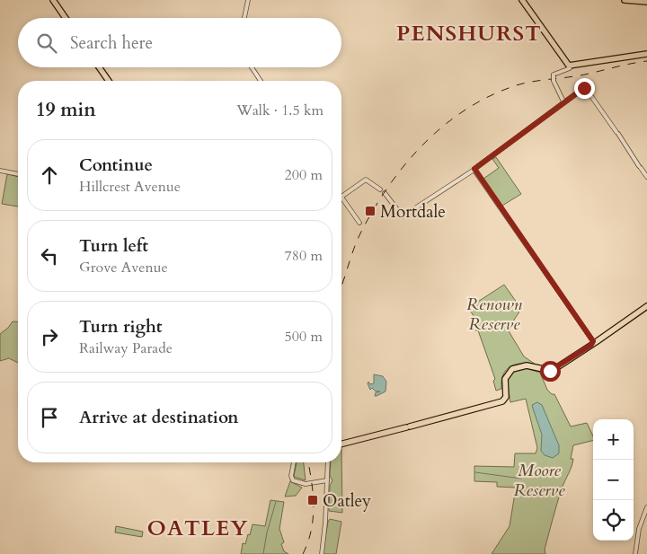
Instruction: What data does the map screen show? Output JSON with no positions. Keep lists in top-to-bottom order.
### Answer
{
  "districts": ["PENSHURST", "OATLEY"],
  "parks": ["Renown Reserve", "Moore Reserve"],
  "places": {
    "transit": ["Mortdale", "Oatley"]
  },
  "page": {
    "search": "Search here",
    "heading": ["19 min", "Walk · 1.5 km"],
    "list": [
      ["Continue", "Hillcrest Avenue", "200 m"],
      ["Turn left", "Grove Avenue", "780 m"],
      ["Turn right", "Railway Parade", "500 m"],
      "Arrive at destination"
    ],
    "map_buttons": ["+", "−"]
  }
}
